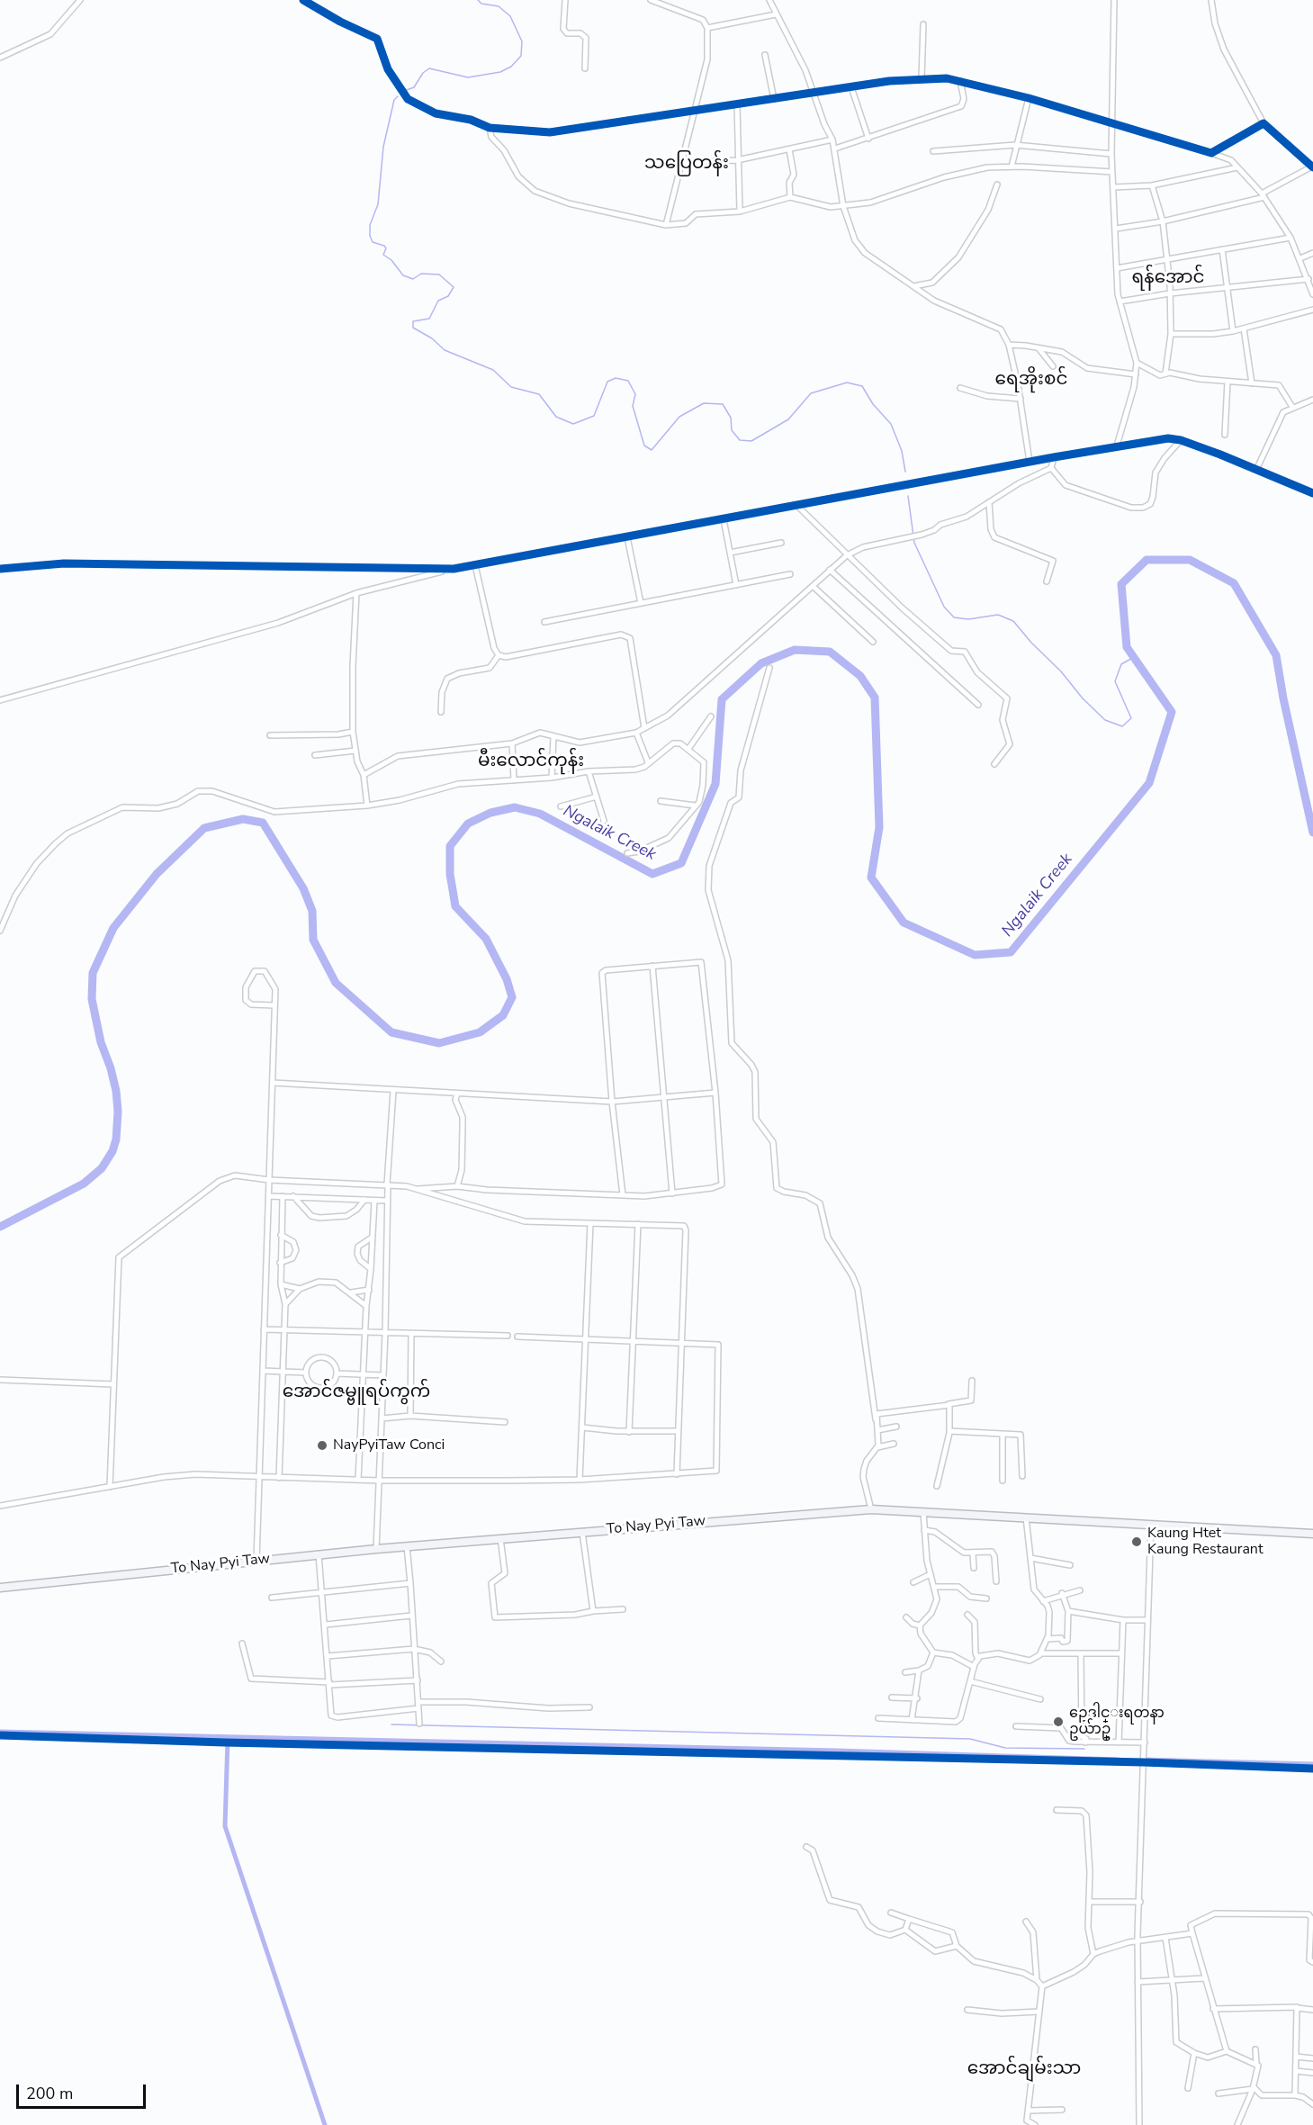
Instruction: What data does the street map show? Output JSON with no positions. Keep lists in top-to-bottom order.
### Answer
{
  "streets": {
    "main road": ["To Nay Pyi Taw"]
  },
  "districts": [
    "သပြေတန်း",
    "ရန်အောင်",
    "ရေအိုးစင်",
    "မီးလောင်ကုန်း",
    "အောင်ဇမ္ဗူရပ်ကွက်",
    "အောင်ချမ်းသာ"
  ],
  "water": ["Ngalaik Creek"],
  "places": ["NayPyiTaw Conci", "Kaung Htet Kaung Restaurant", "ဥေဒါင္းရတနာ ဥယ်ာဥ္"],
  "scale_bar": "200 m"
}
